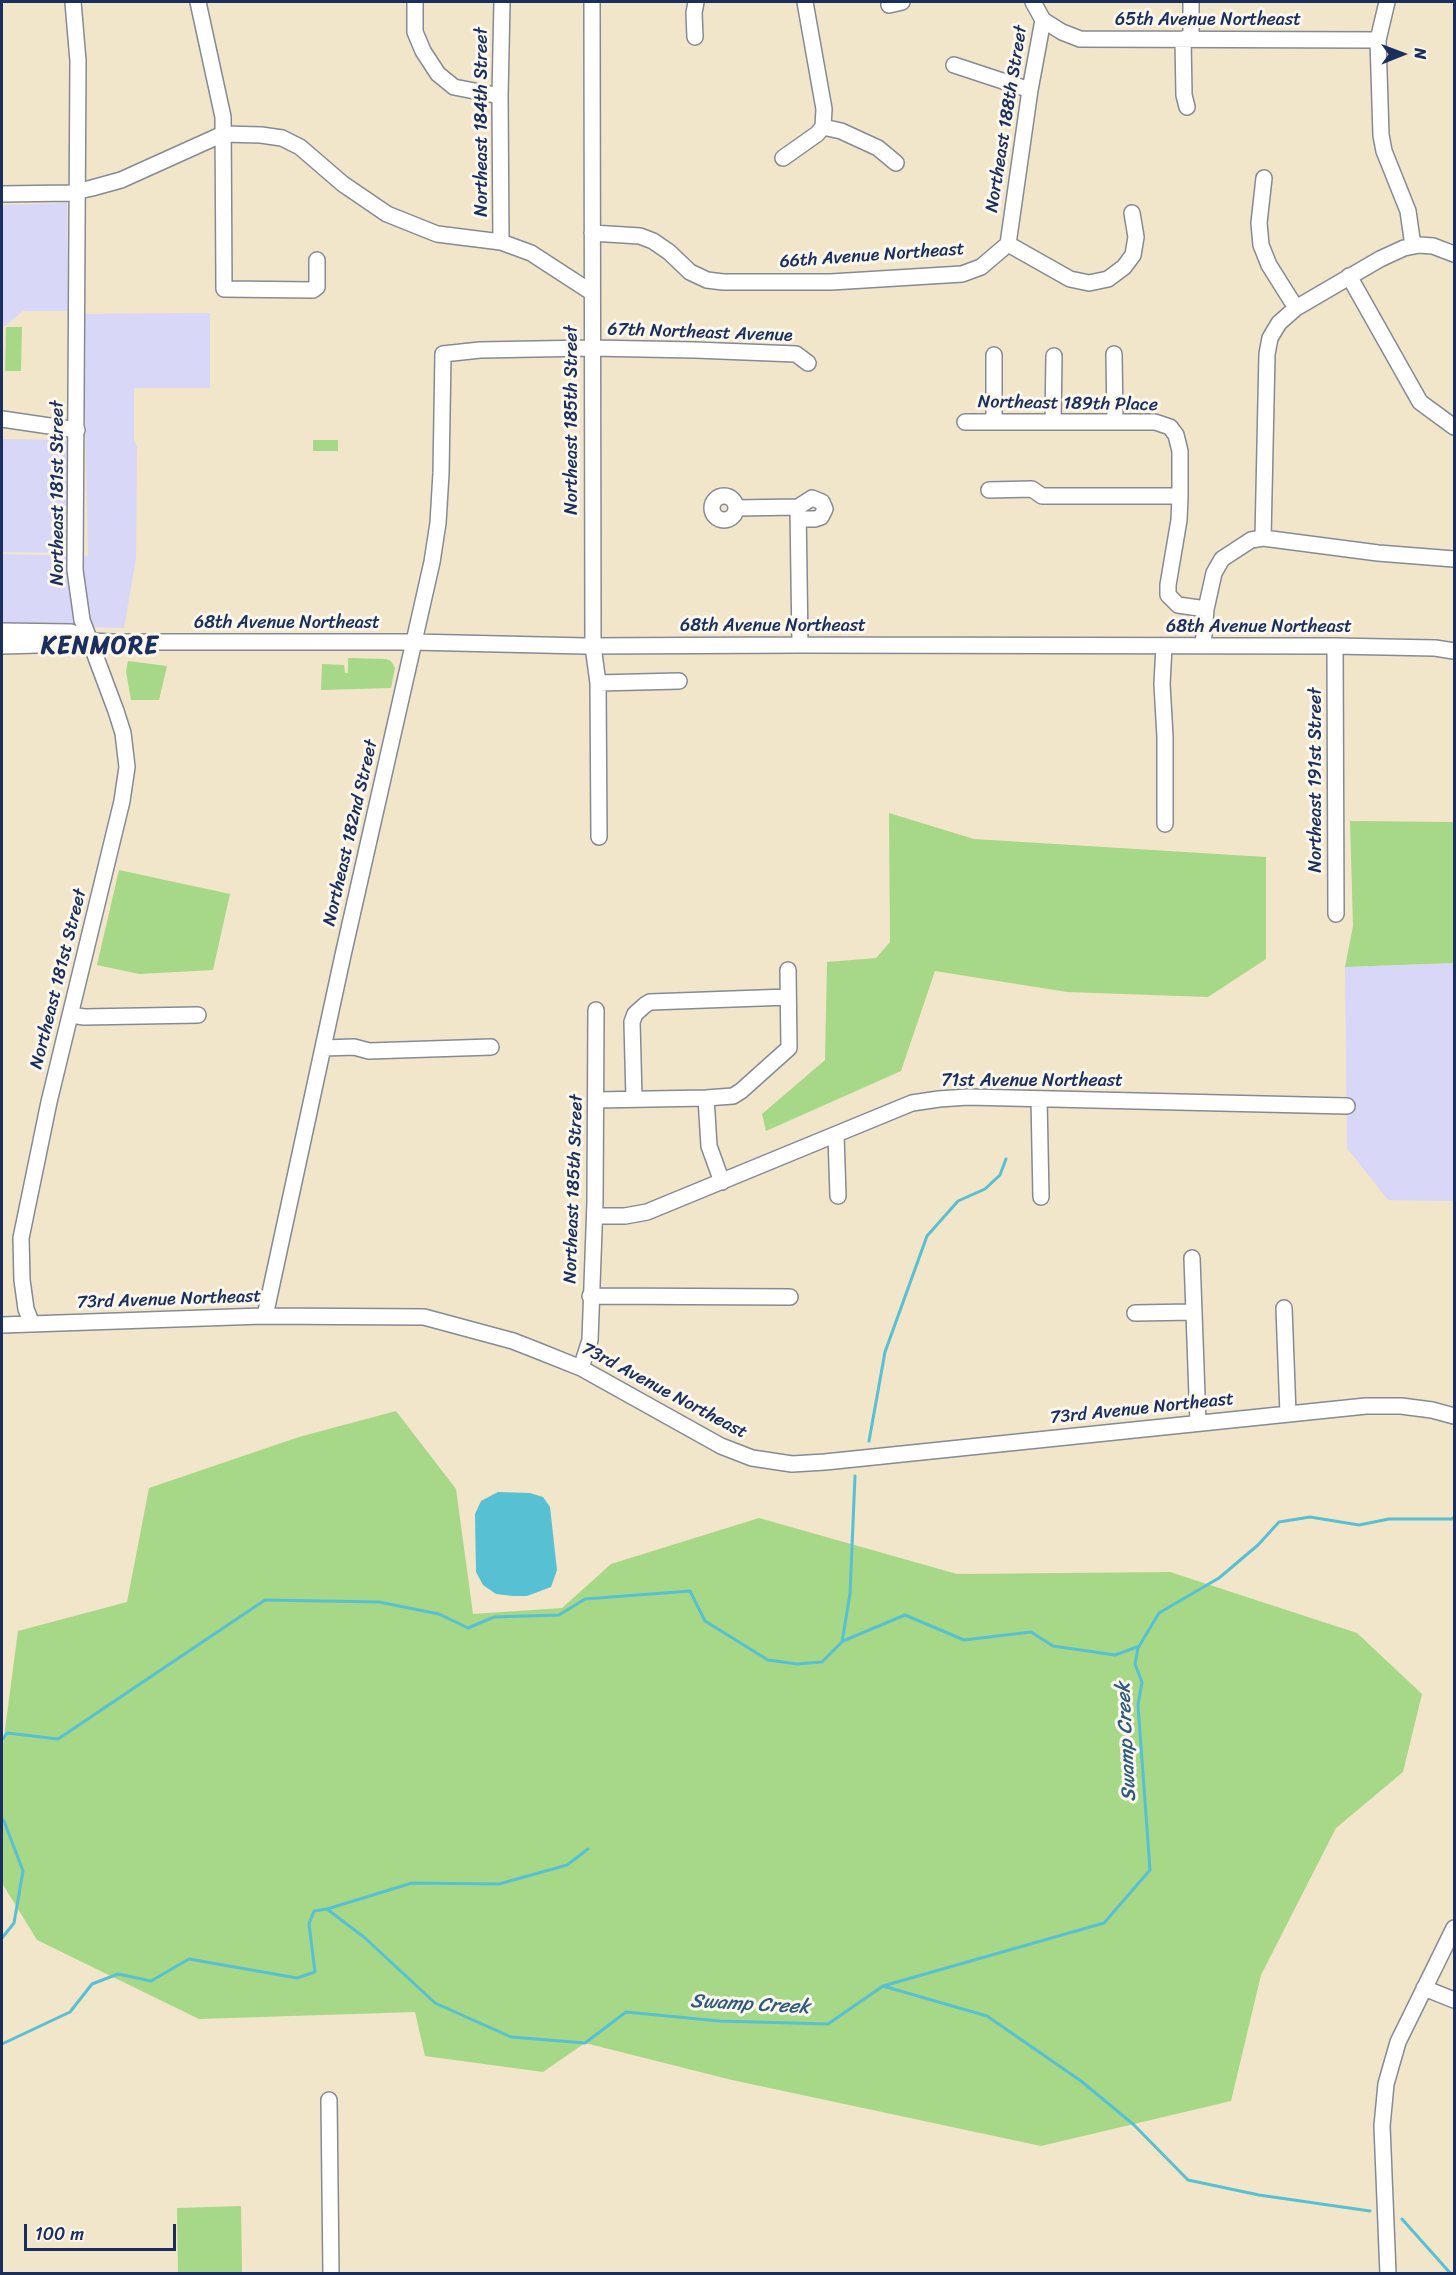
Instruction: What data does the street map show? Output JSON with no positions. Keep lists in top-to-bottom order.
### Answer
{
  "streets": {
    "street": [
      "65th Avenue Northeast",
      "Northeast 188th Street",
      "Northeast 184th Street",
      "66th Avenue Northeast",
      "67th Northeast Avenue",
      "Northeast 189th Place",
      "Northeast 185th Street",
      "Northeast 181st Street",
      "68th Avenue Northeast",
      "Northeast 191st Street",
      "Northeast 182nd Street",
      "71st Avenue Northeast",
      "73rd Avenue Northeast"
    ]
  },
  "crossings": [
    ["65th Avenue Northeast", "Northeast 188th Street"],
    ["Northeast 188th Street", "66th Avenue Northeast"],
    ["66th Avenue Northeast", "Northeast 185th Street"],
    ["67th Northeast Avenue", "Northeast 185th Street"],
    ["67th Northeast Avenue", "Northeast 182nd Street"],
    ["Northeast 185th Street", "68th Avenue Northeast"],
    ["Northeast 185th Street", "71st Avenue Northeast"],
    ["Northeast 185th Street", "73rd Avenue Northeast"],
    ["Northeast 181st Street", "68th Avenue Northeast"],
    ["Northeast 181st Street", "73rd Avenue Northeast"],
    ["68th Avenue Northeast", "Northeast 191st Street"],
    ["68th Avenue Northeast", "Northeast 182nd Street"],
    ["Northeast 182nd Street", "73rd Avenue Northeast"]
  ],
  "districts": ["KENMORE"],
  "water": ["Swamp Creek"],
  "scale_bar": "100 m",
  "north": "right"
}
